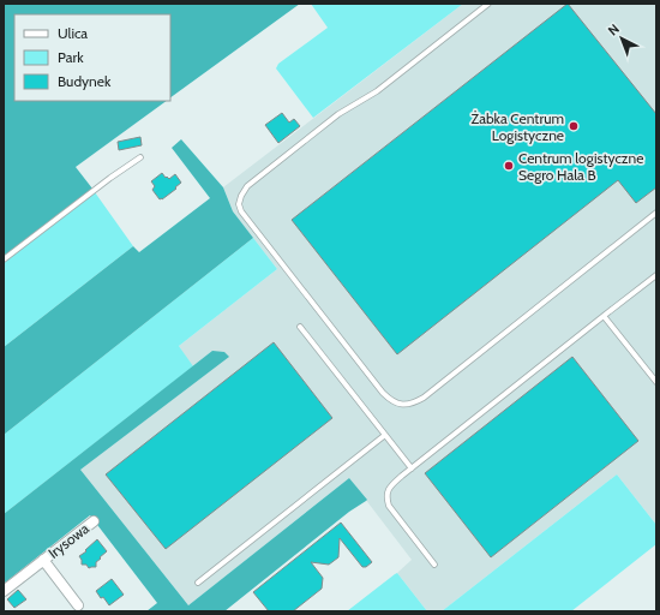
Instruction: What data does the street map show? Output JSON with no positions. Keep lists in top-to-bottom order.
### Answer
{
  "streets": {
    "street": ["Irysowa"]
  },
  "places": ["Żabka Centrum Logistyczne", "Centrum logistyczne Segro Hala B"],
  "legend": ["Ulica", "Park", "Budynek"],
  "north": "top left"
}
